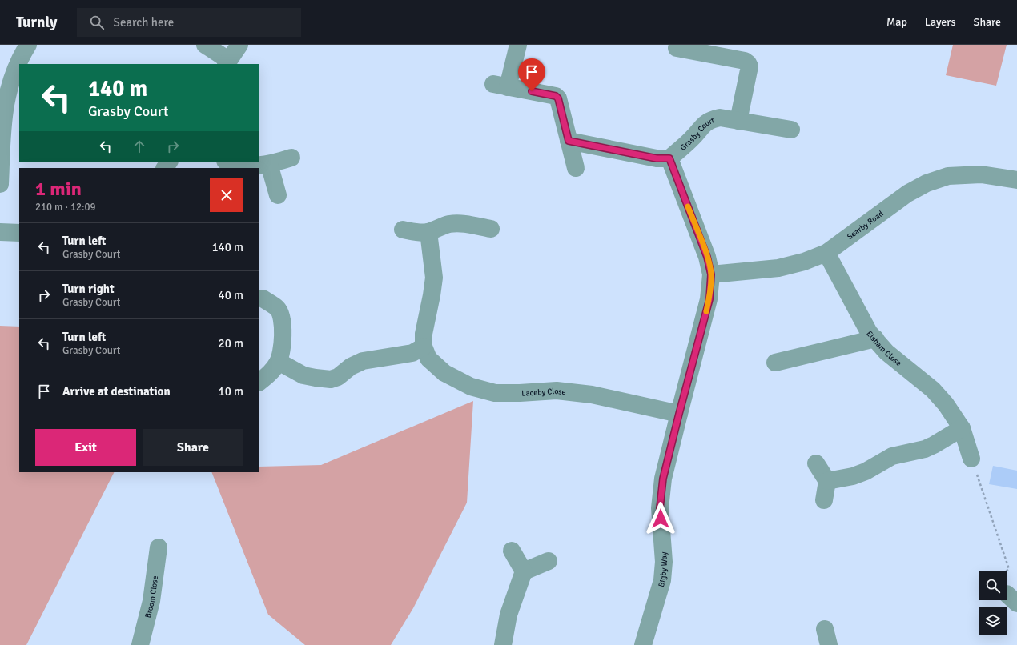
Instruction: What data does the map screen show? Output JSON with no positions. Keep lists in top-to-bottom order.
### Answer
{
  "streets": {
    "street": [
      "Grasby Court",
      "Searby Road",
      "Elsham Close",
      "Laceby Close",
      "Bigby Way",
      "Broom Close"
    ]
  },
  "crossings": [
    ["Grasby Court", "Bigby Way"],
    ["Searby Road", "Elsham Close"],
    ["Searby Road", "Bigby Way"],
    ["Laceby Close", "Bigby Way"]
  ],
  "page": {
    "header": "Turnly",
    "search": "Search here",
    "nav": ["Map", "Layers", "Share"],
    "turn": ["140 m", "Grasby Court"],
    "heading": ["1 min", "210 m · 12:09"],
    "list": [
      {
        "name": "Turn left",
        "note": "Grasby Court",
        "value": "140 m"
      },
      {
        "name": "Turn right",
        "note": "Grasby Court",
        "value": "40 m"
      },
      {
        "name": "Turn left",
        "note": "Grasby Court",
        "value": "20 m"
      },
      {
        "name": "Arrive at destination",
        "value": "10 m"
      }
    ],
    "buttons": ["Exit", "Share"]
  }
}
